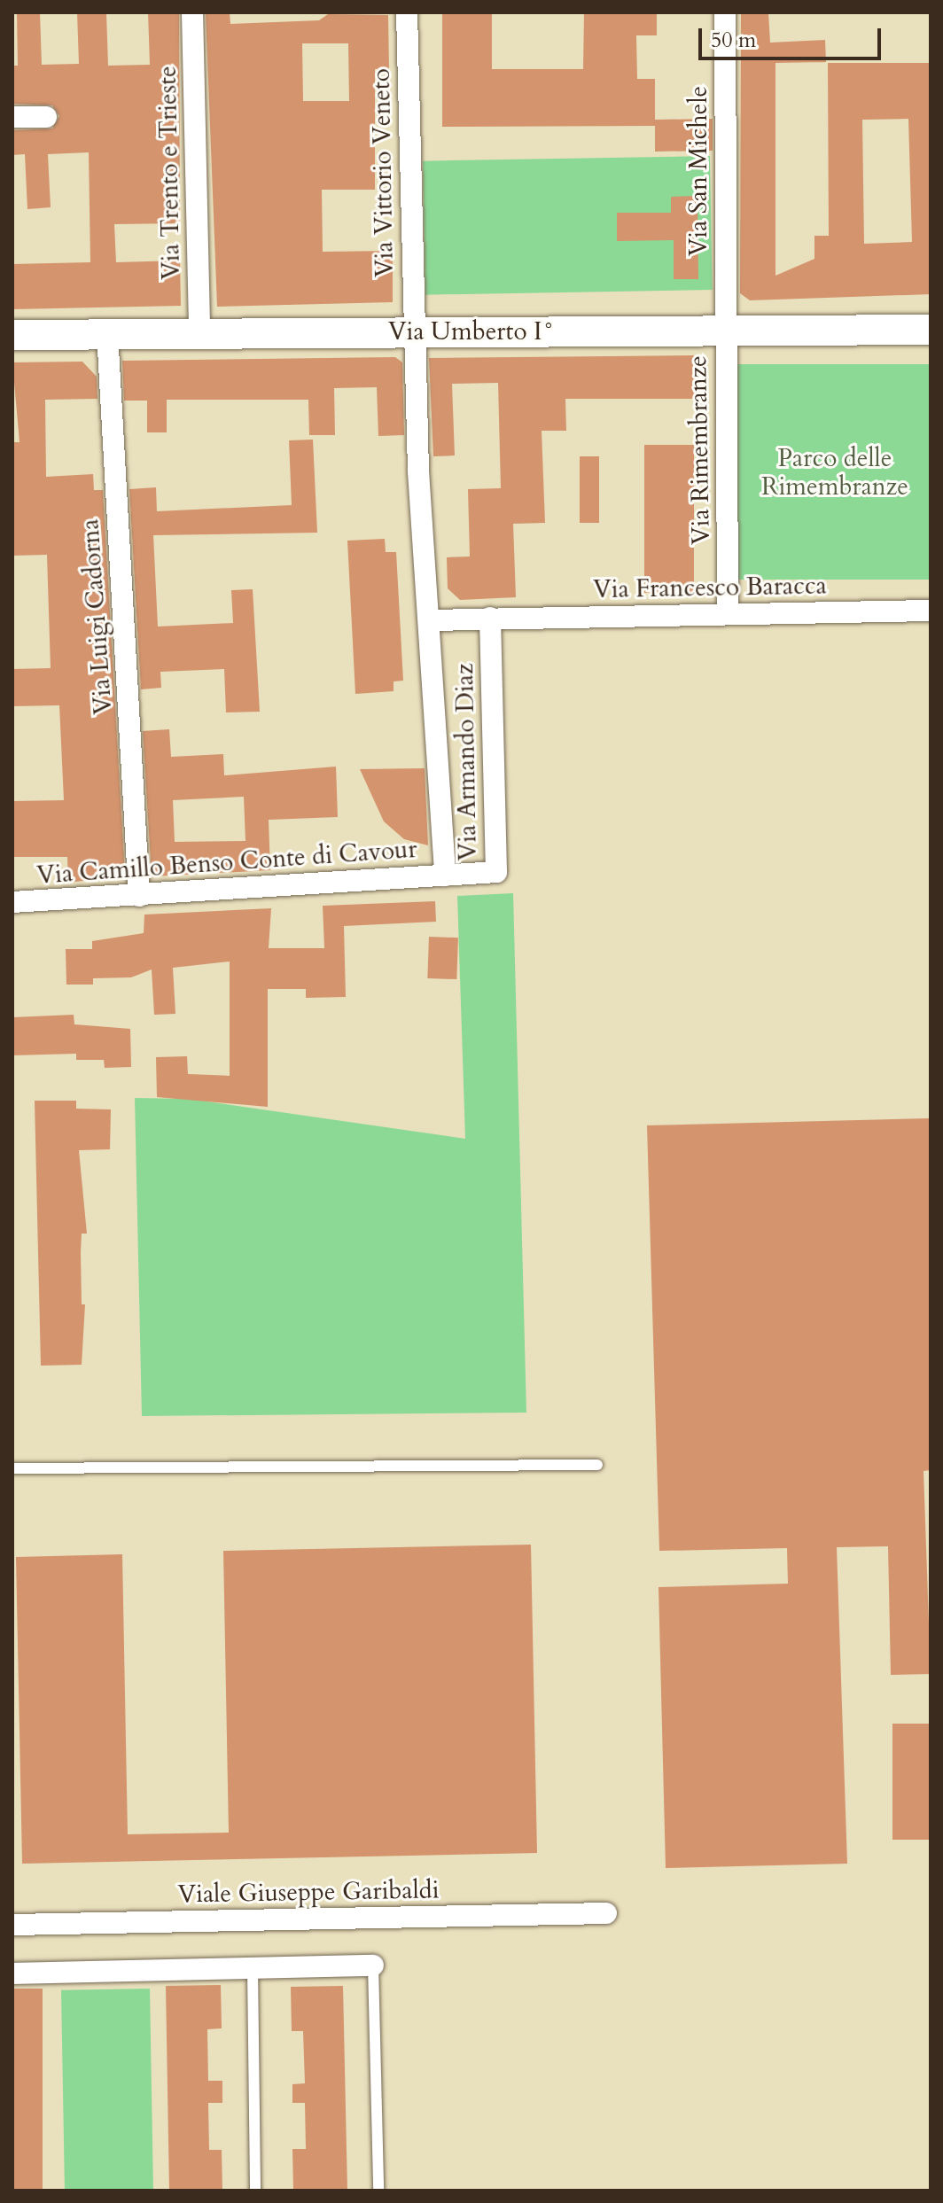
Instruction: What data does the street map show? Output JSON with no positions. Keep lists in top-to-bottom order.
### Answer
{
  "streets": {
    "street": [
      "Via San Michele",
      "Via Trento e Trieste",
      "Via Vittorio Veneto",
      "Via Umberto I°",
      "Via Rimembranze",
      "Via Francesco Baracca",
      "Via Luigi Cadorna",
      "Via Armando Diaz",
      "Via Camillo Benso Conte di Cavour",
      "Viale Giuseppe Garibaldi"
    ]
  },
  "crossings": [
    ["Via San Michele", "Via Umberto I°"],
    ["Via San Michele", "Via Rimembranze"],
    ["Via Trento e Trieste", "Via Umberto I°"],
    ["Via Vittorio Veneto", "Via Umberto I°"],
    ["Via Vittorio Veneto", "Via Armando Diaz"],
    ["Via Umberto I°", "Via Rimembranze"],
    ["Via Umberto I°", "Via Luigi Cadorna"],
    ["Via Umberto I°", "Via Armando Diaz"],
    ["Via Rimembranze", "Via Francesco Baracca"],
    ["Via Francesco Baracca", "Via Armando Diaz"],
    ["Via Luigi Cadorna", "Via Camillo Benso Conte di Cavour"],
    ["Via Armando Diaz", "Via Camillo Benso Conte di Cavour"]
  ],
  "parks": ["Parco delle Rimembranze"],
  "scale_bar": "50 m"
}
